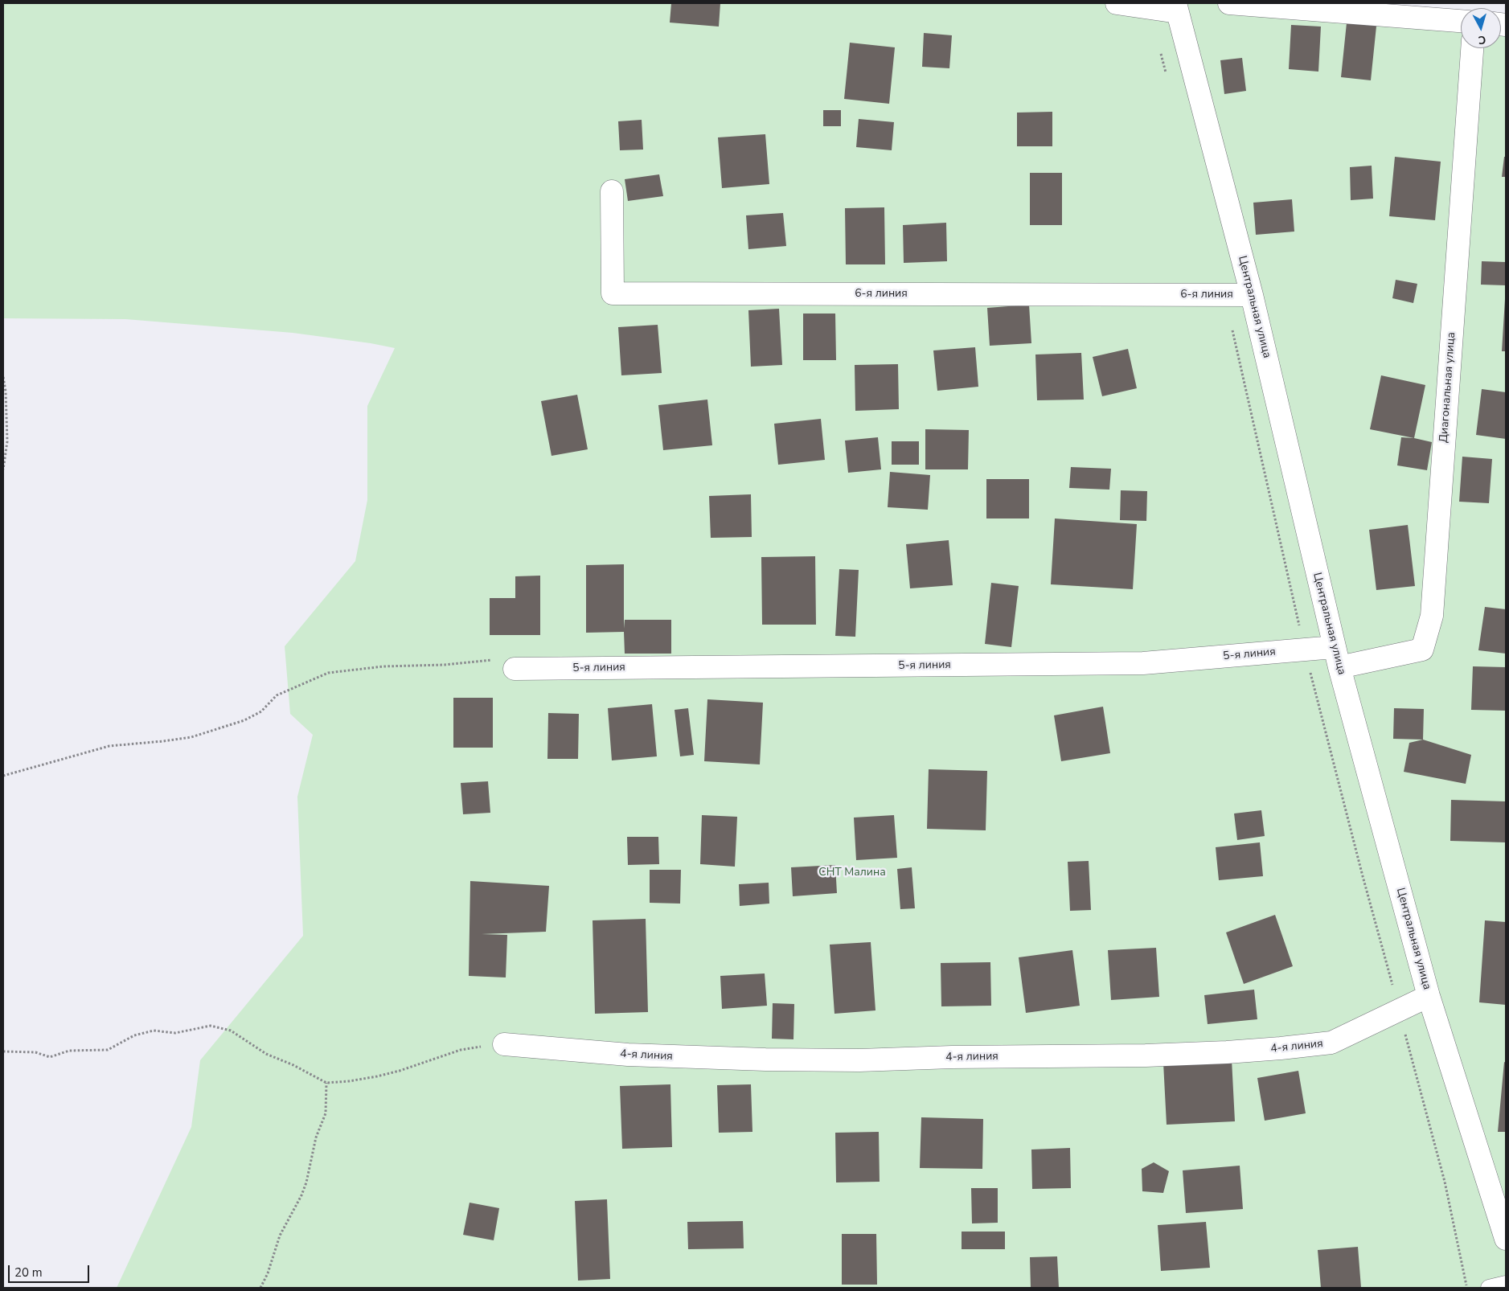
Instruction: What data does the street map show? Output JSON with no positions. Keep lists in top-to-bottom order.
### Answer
{
  "streets": {
    "street": [
      "6-я линия",
      "Центральная улица",
      "Диагональная улица",
      "5-я линия",
      "4-я линия"
    ]
  },
  "crossings": [
    ["6-я линия", "Центральная улица"],
    ["Центральная улица", "Диагональная улица"],
    ["Центральная улица", "5-я линия"],
    ["Центральная улица", "4-я линия"],
    ["Диагональная улица", "5-я линия"]
  ],
  "parks": ["СНТ Малина"],
  "scale_bar": "20 m",
  "north": "bottom"
}
